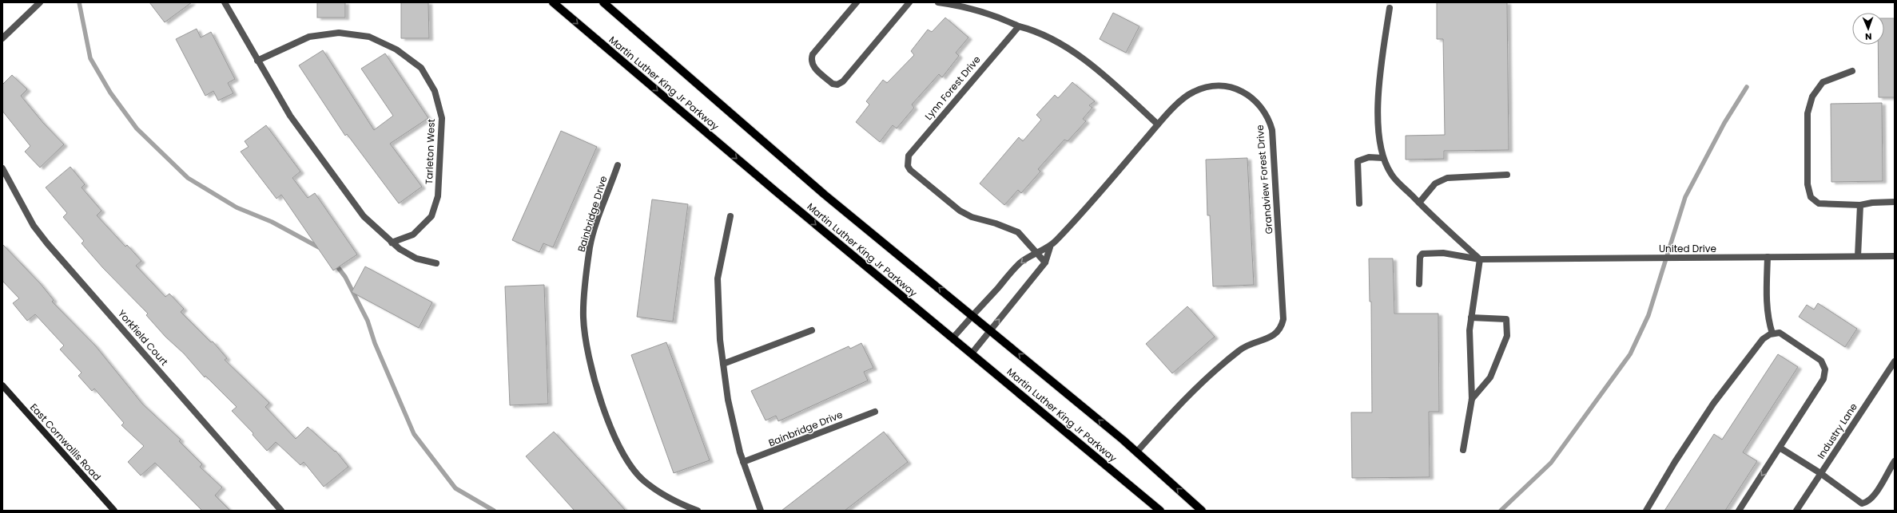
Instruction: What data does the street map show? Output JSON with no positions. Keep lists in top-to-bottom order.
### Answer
{
  "streets": {
    "main road": ["Martin Luther King Jr Parkway"],
    "street": [
      "Lynn Forest Drive",
      "Tarleton West",
      "Grandview Forest Drive",
      "Bainbridge Drive",
      "United Drive",
      "Yorkfield Court",
      "Industry Lane",
      "East Cornwallis Road"
    ]
  },
  "crossings": [
    ["Martin Luther King Jr Parkway", "Grandview Forest Drive"],
    ["Lynn Forest Drive", "Grandview Forest Drive"]
  ],
  "north": "bottom"
}
